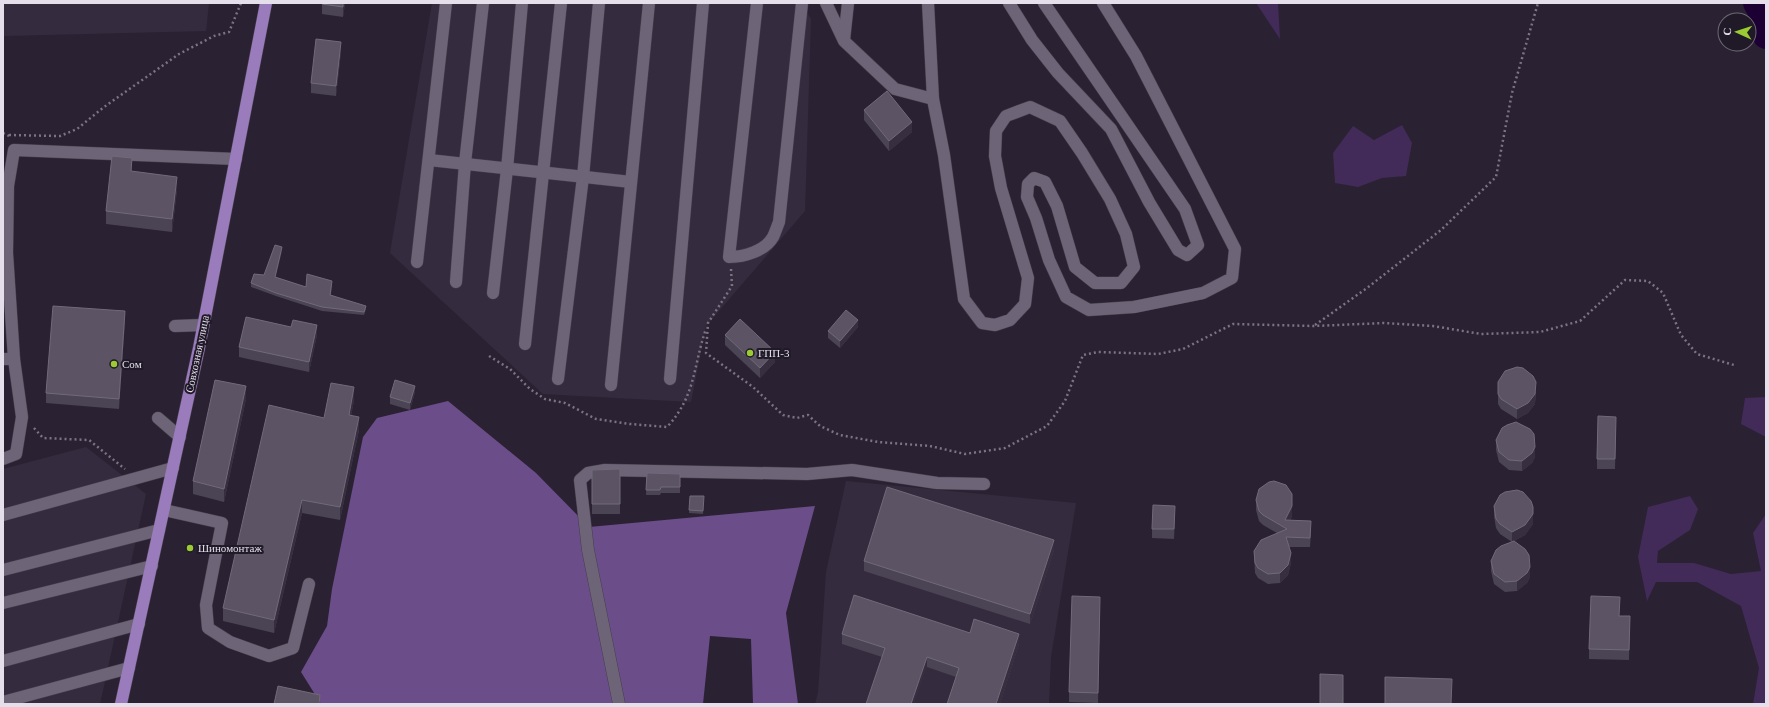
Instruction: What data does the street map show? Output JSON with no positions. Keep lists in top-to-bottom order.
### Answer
{
  "streets": {
    "main road": ["Совхозная улица"]
  },
  "places": ["ГПП-3", "Сом", "Шиномонтаж"],
  "north": "left"
}
